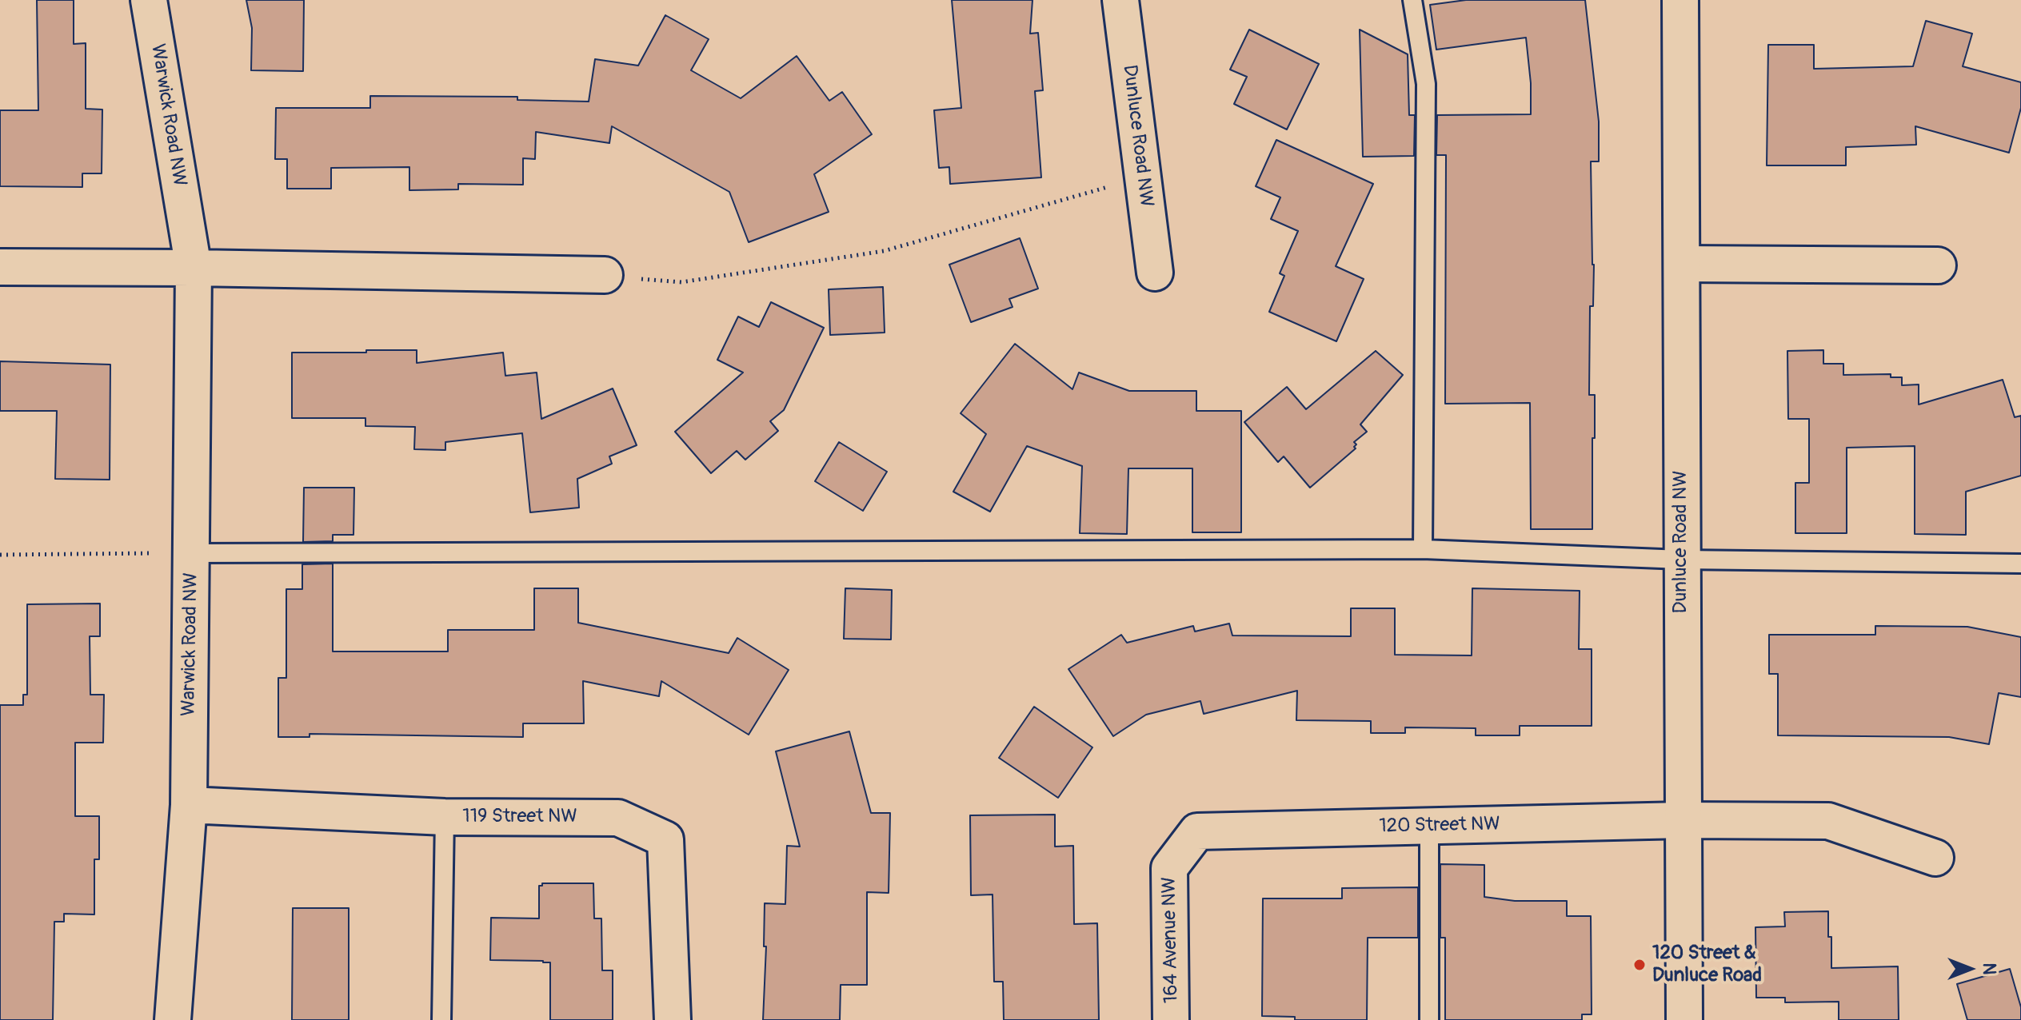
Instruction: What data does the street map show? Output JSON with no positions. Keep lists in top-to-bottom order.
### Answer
{
  "streets": {
    "street": [
      "Warwick Road NW",
      "Dunluce Road NW",
      "119 Street NW",
      "120 Street NW",
      "164 Avenue NW"
    ]
  },
  "crossings": [
    ["Warwick Road NW", "119 Street NW"],
    ["Dunluce Road NW", "120 Street NW"],
    ["120 Street NW", "164 Avenue NW"]
  ],
  "places": ["120 Street & Dunluce Road"],
  "north": "right"
}
